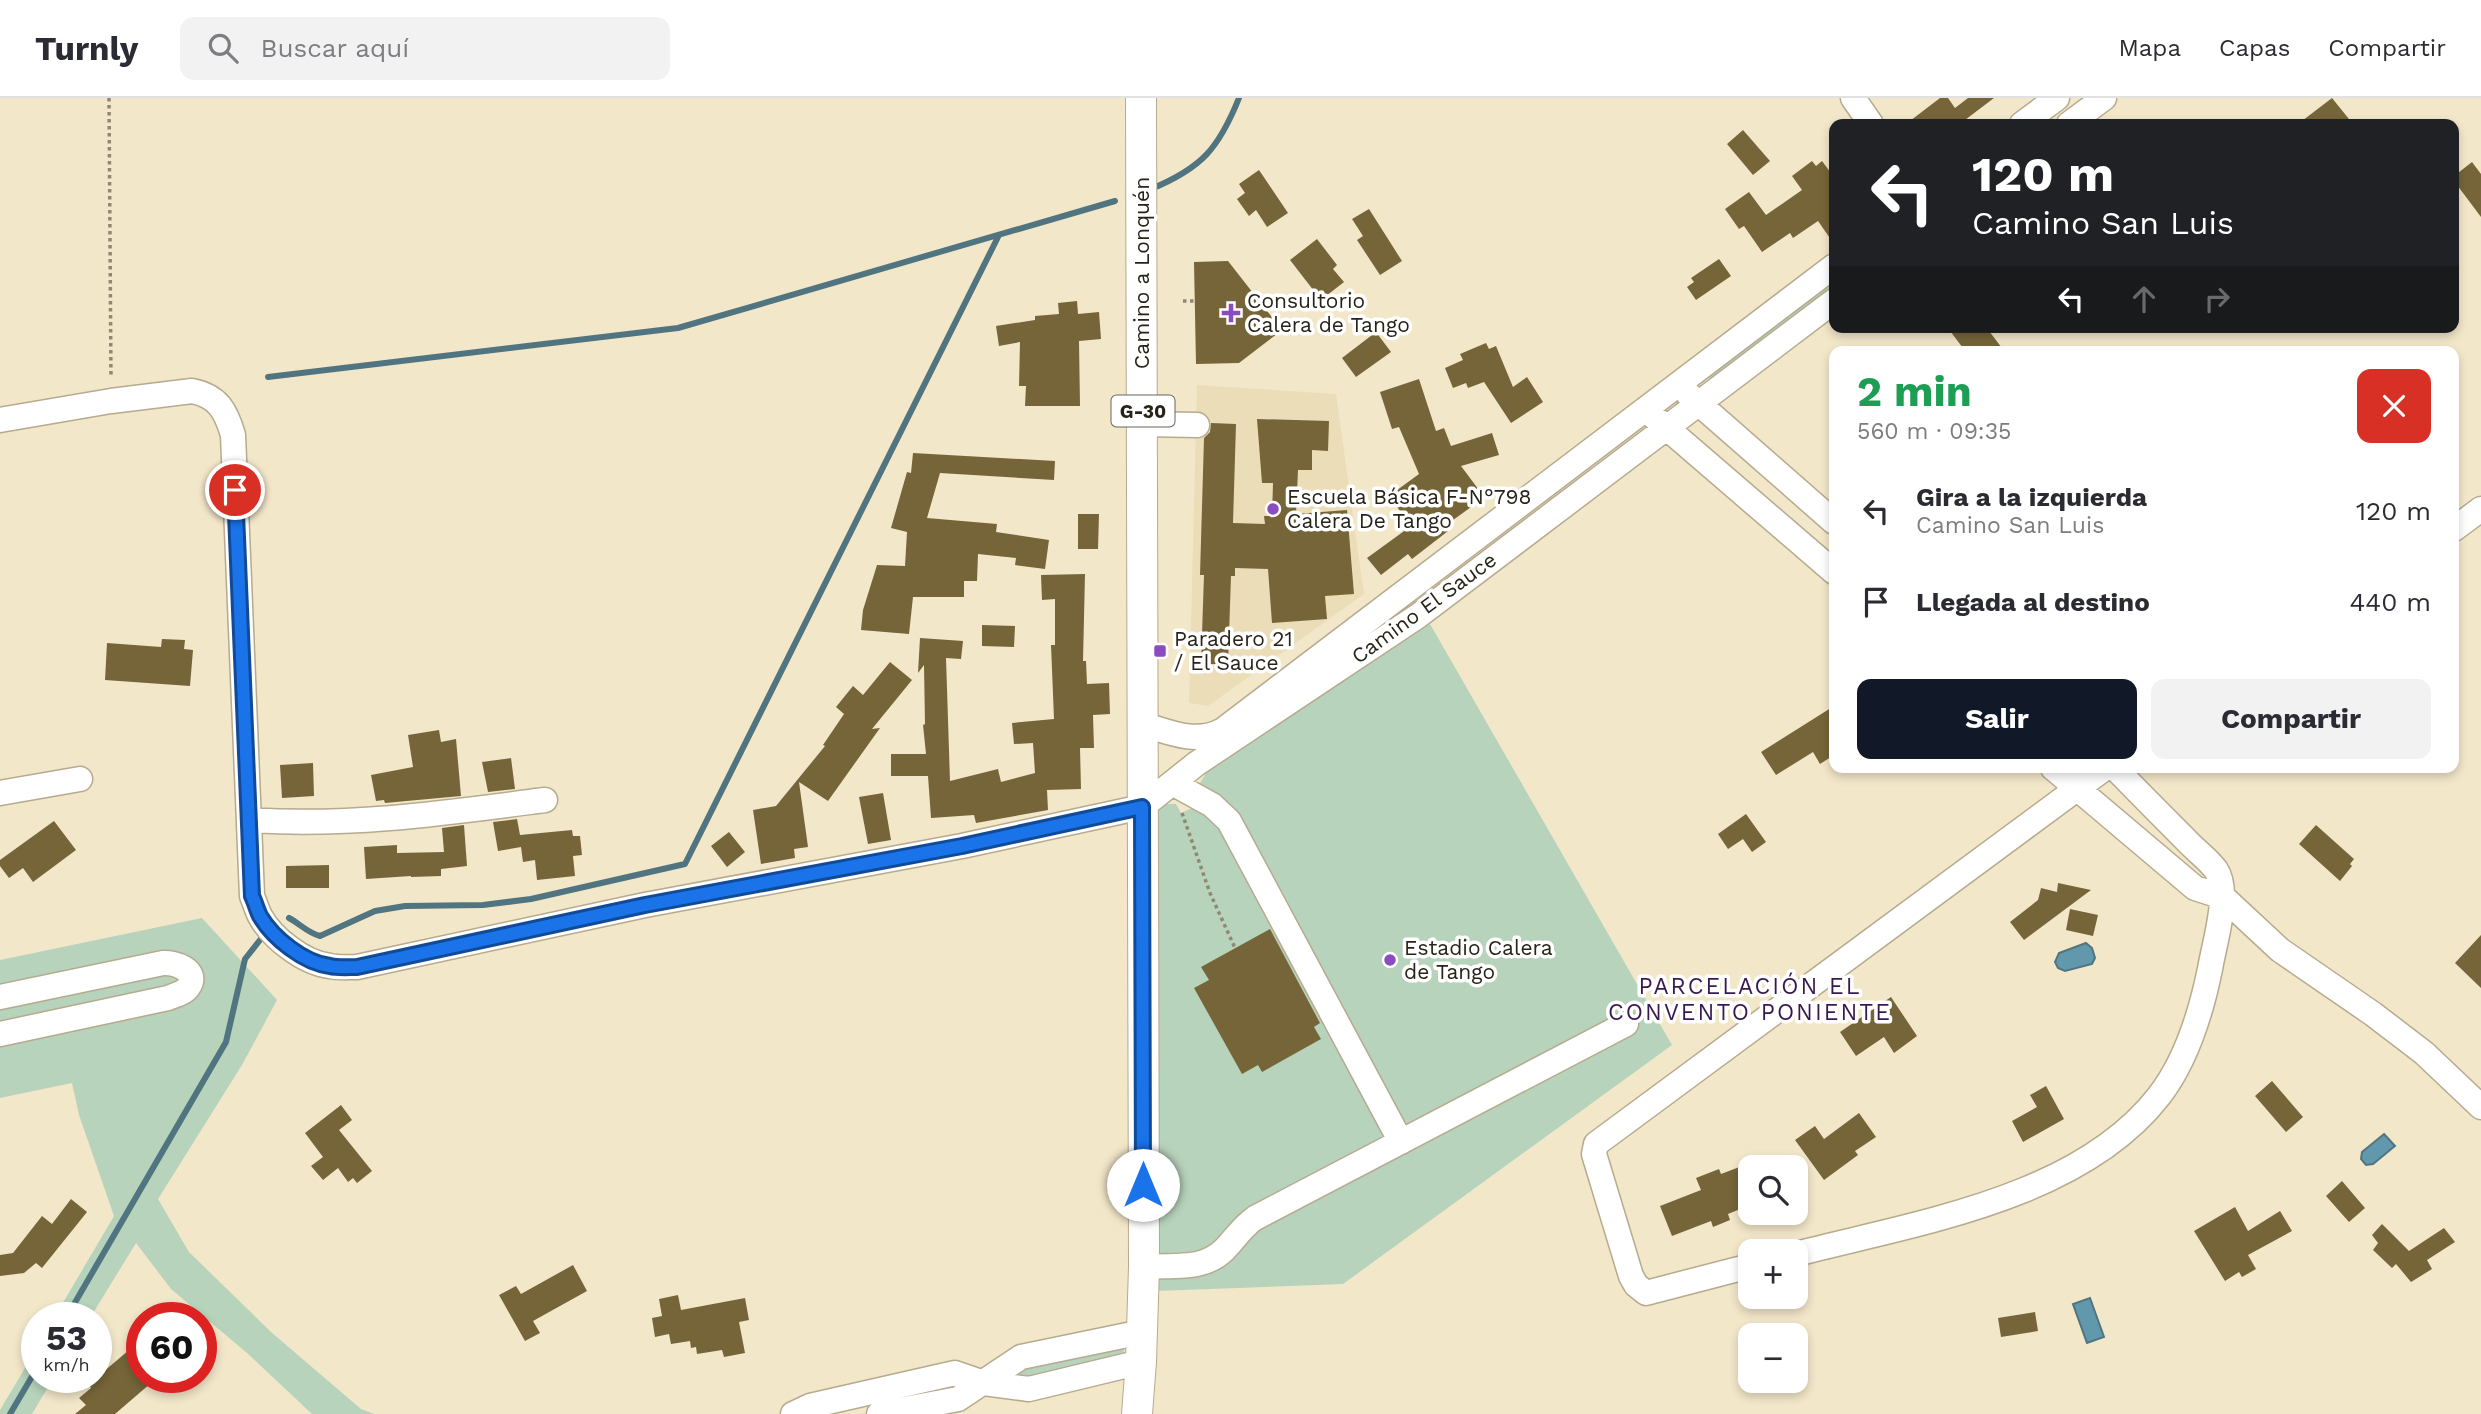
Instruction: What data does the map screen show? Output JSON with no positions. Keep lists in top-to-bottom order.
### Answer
{
  "streets": {
    "main road": ["Camino a Lonquén", "G-30"],
    "street": ["Camino El Sauce"]
  },
  "crossings": [
    ["Camino a Lonquén", "Camino El Sauce"]
  ],
  "districts": ["PARCELACIÓN EL CONVENTO PONIENTE"],
  "places": {
    "health": ["Consultorio Calera de Tango"],
    "other": ["Escuela Básica F-N°798 Calera De Tango", "Estadio Calera de Tango"],
    "transit": ["Paradero 21 / El Sauce"]
  },
  "page": {
    "header": "Turnly",
    "search": "Buscar aquí",
    "nav": ["Mapa", "Capas", "Compartir"],
    "turn": ["120 m", "Camino San Luis"],
    "heading": ["2 min", "560 m · 09:35"],
    "list": [
      {
        "name": "Gira a la izquierda",
        "note": "Camino San Luis",
        "value": "120 m"
      },
      {
        "name": "Llegada al destino",
        "value": "440 m"
      }
    ],
    "buttons": ["Salir", "Compartir"],
    "map_buttons": ["+", "−"],
    "speed": "53 km/h",
    "limit": "60"
  }
}
